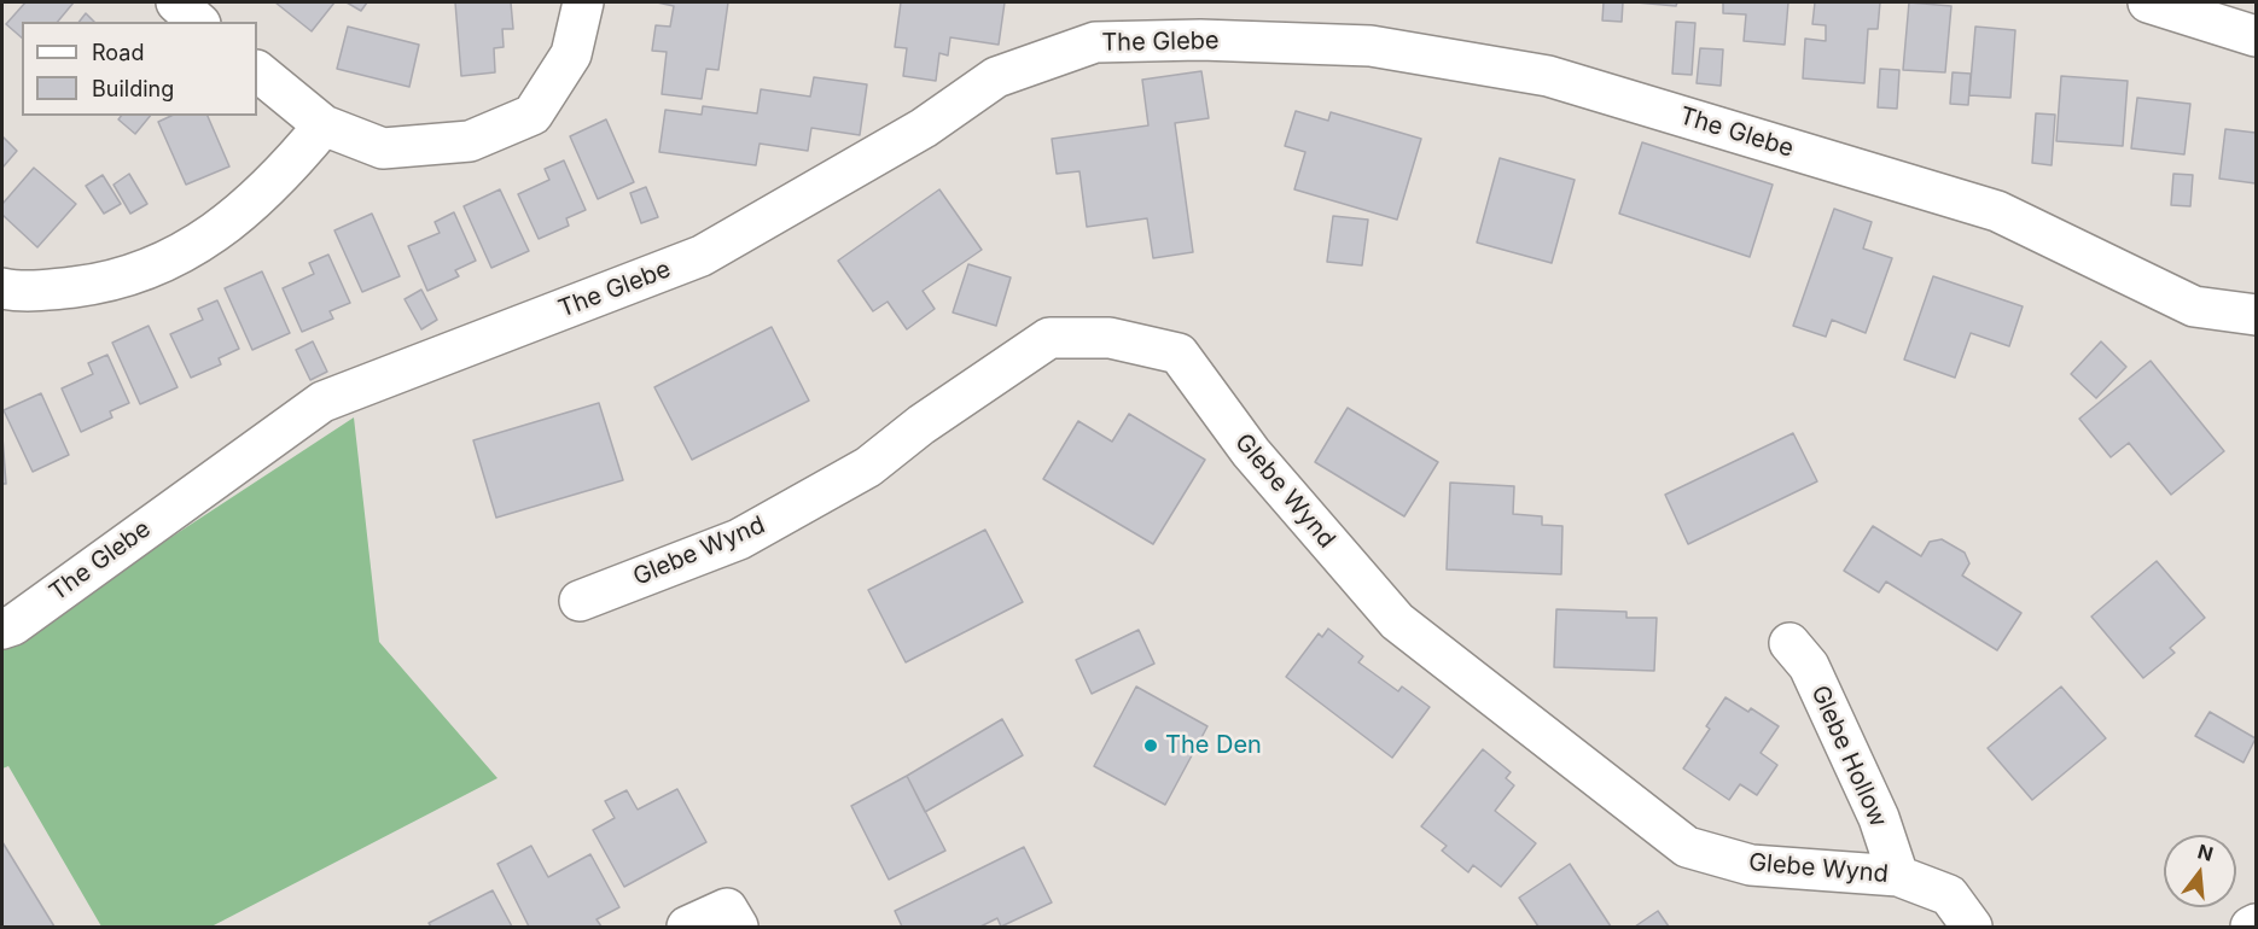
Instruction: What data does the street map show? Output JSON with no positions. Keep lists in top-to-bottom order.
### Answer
{
  "streets": {
    "street": ["The Glebe", "Glebe Wynd", "Glebe Hollow"]
  },
  "crossings": [
    ["Glebe Wynd", "Glebe Hollow"]
  ],
  "places": ["The Den"],
  "legend": ["Road", "Building"],
  "north": "top"
}
